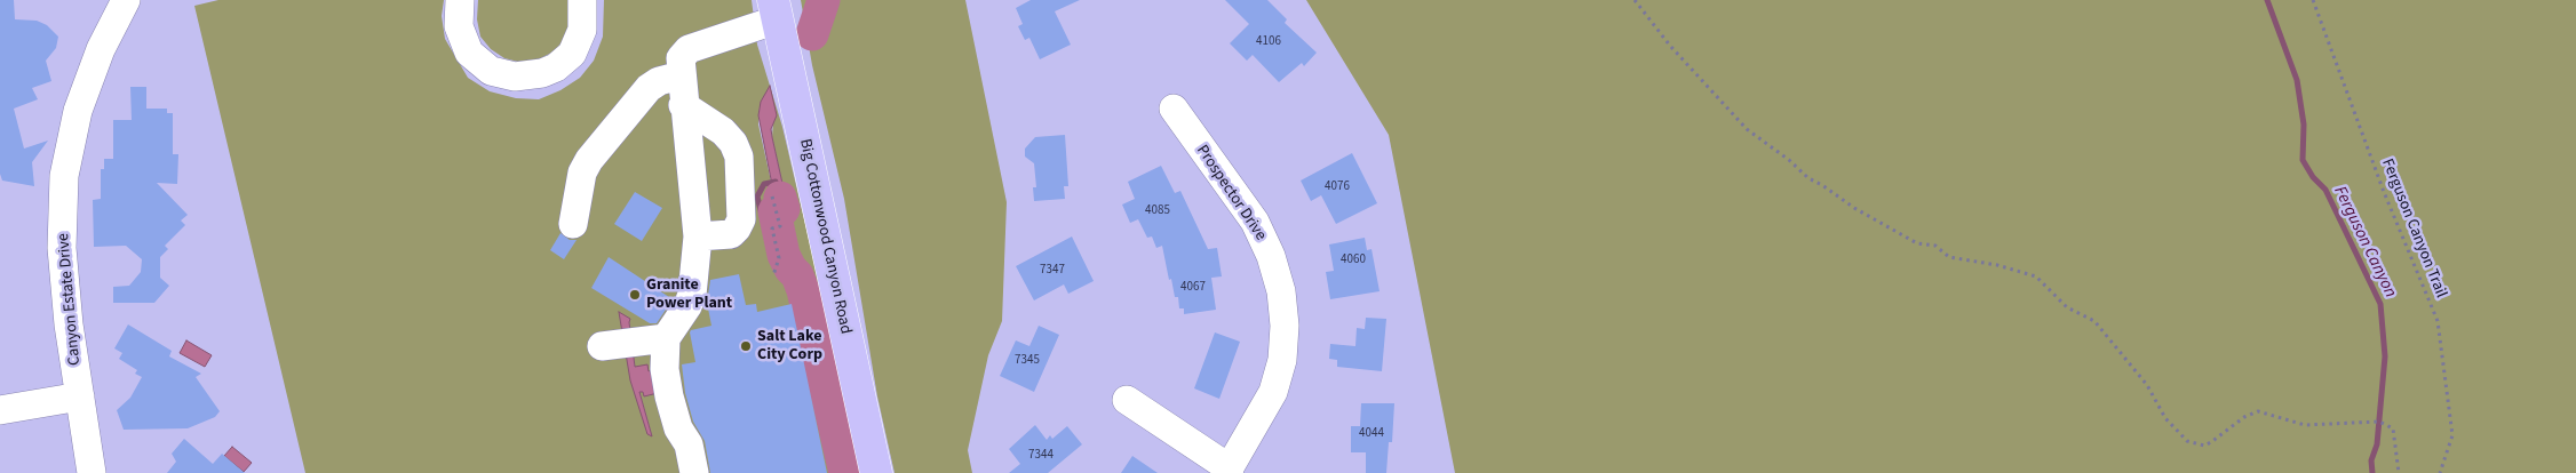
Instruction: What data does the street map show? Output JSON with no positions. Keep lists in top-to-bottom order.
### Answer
{
  "streets": {
    "main road": ["Big Cottonwood Canyon Road"],
    "street": ["Prospector Drive", "Canyon Estate Drive"],
    "path": ["Ferguson Canyon Trail"]
  },
  "water": ["Ferguson Canyon"],
  "places": ["Granite Power Plant", "Salt Lake City Corp"],
  "house_numbers": [
    "4106",
    "4076",
    "4085",
    "4060",
    "7347",
    "4067",
    "7345",
    "4044",
    "7344"
  ]
}
